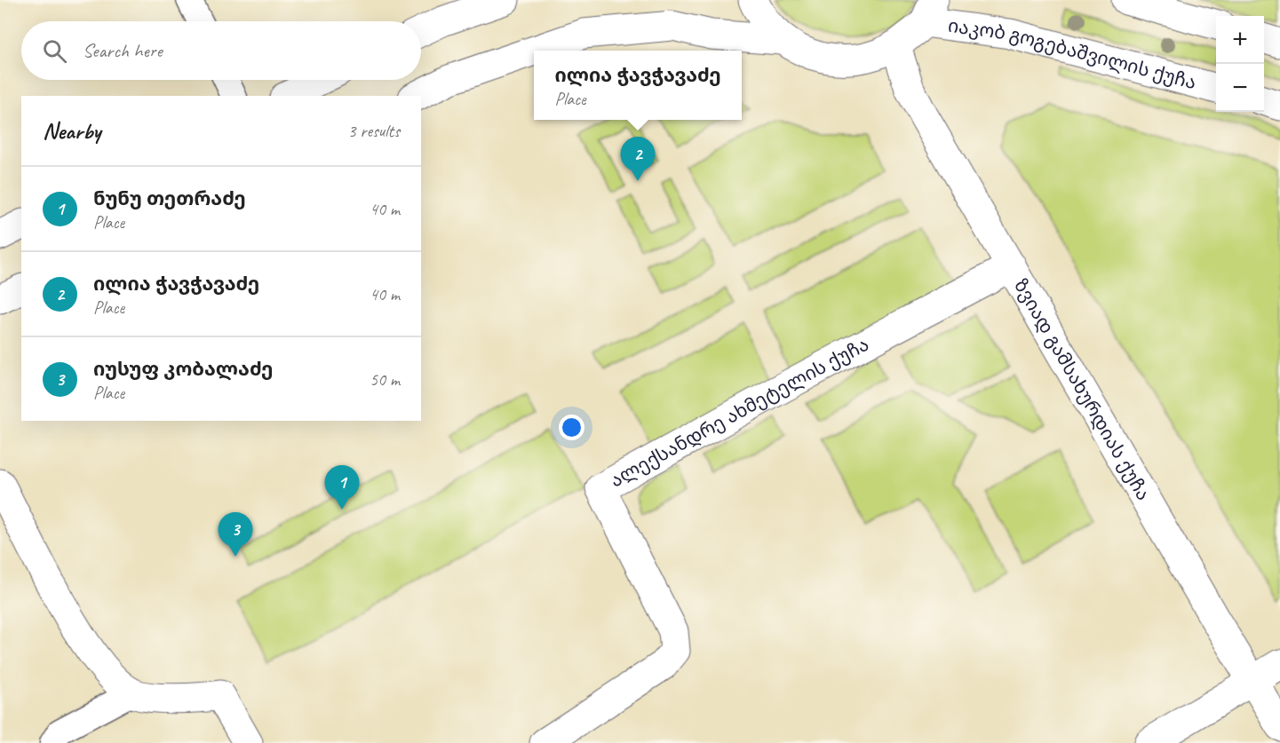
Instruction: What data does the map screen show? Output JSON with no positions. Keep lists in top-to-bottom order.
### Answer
{
  "streets": {
    "street": ["იაკობ გოგებაშვილის ქუჩა", "ზვიად გამსახურდიას ქუჩა", "ალექსანდრე ახმეტელის ქუჩა"]
  },
  "crossings": [
    ["ზვიად გამსახურდიას ქუჩა", "ალექსანდრე ახმეტელის ქუჩა"]
  ],
  "page": {
    "map_buttons": ["+", "−"],
    "search": "Search here",
    "popup": ["ილია ჭავჭავაძე", "Place"],
    "heading": ["Nearby", "3 results"],
    "pins": ["2", "1", "3"],
    "list": [
      {
        "mark": "1",
        "name": "ნუნუ თეთრაძე",
        "note": "Place",
        "value": "40 m"
      },
      {
        "mark": "2",
        "name": "ილია ჭავჭავაძე",
        "note": "Place",
        "value": "40 m"
      },
      {
        "mark": "3",
        "name": "იუსუფ კობალაძე",
        "note": "Place",
        "value": "50 m"
      }
    ]
  }
}
